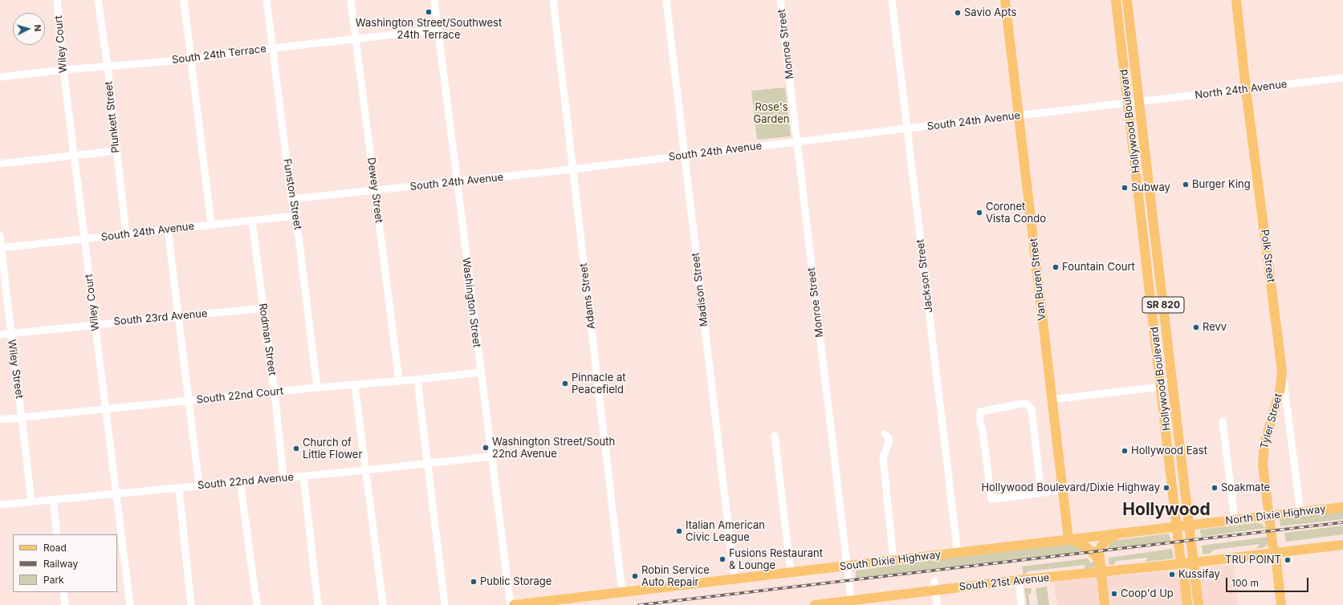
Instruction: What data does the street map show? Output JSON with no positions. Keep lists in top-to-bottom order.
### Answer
{
  "streets": {
    "main road": [
      "Hollywood Boulevard",
      "Polk Street",
      "Van Buren Street",
      "SR 820",
      "Tyler Street",
      "North Dixie Highway",
      "South Dixie Highway",
      "South 21st Avenue"
    ],
    "street": [
      "Wiley Court",
      "Monroe Street",
      "South 24th Terrace",
      "North 24th Avenue",
      "Plunkett Street",
      "South 24th Avenue",
      "Dewey Street",
      "Funston Street",
      "Jackson Street",
      "Madison Street",
      "Adams Street",
      "Washington Street",
      "South 23rd Avenue",
      "Rodman Street",
      "Wiley Street",
      "South 22nd Court",
      "South 22nd Avenue"
    ]
  },
  "crossings": [
    ["Wiley Court", "South 24th Terrace"],
    ["Wiley Court", "South 24th Avenue"],
    ["Wiley Court", "South 23rd Avenue"],
    ["Wiley Court", "South 22nd Court"],
    ["Wiley Court", "South 22nd Avenue"],
    ["Monroe Street", "South 24th Avenue"],
    ["Monroe Street", "South Dixie Highway"],
    ["Monroe Street", "South 21st Avenue"],
    ["South 24th Terrace", "Plunkett Street"],
    ["South 24th Terrace", "Dewey Street"],
    ["South 24th Terrace", "Funston Street"],
    ["South 24th Terrace", "Washington Street"],
    ["North 24th Avenue", "South 24th Avenue"],
    ["North 24th Avenue", "Hollywood Boulevard"],
    ["North 24th Avenue", "Polk Street"],
    ["Plunkett Street", "South 24th Avenue"],
    ["South 24th Avenue", "Hollywood Boulevard"],
    ["South 24th Avenue", "Dewey Street"],
    ["South 24th Avenue", "Funston Street"],
    ["South 24th Avenue", "Jackson Street"],
    ["South 24th Avenue", "Van Buren Street"],
    ["South 24th Avenue", "Madison Street"],
    ["South 24th Avenue", "Adams Street"],
    ["South 24th Avenue", "Washington Street"],
    ["South 24th Avenue", "Rodman Street"],
    ["South 24th Avenue", "Wiley Street"],
    ["Hollywood Boulevard", "North Dixie Highway"],
    ["Hollywood Boulevard", "South Dixie Highway"],
    ["Hollywood Boulevard", "South 21st Avenue"],
    ["Dewey Street", "South 22nd Court"],
    ["Funston Street", "South 22nd Court"],
    ["Polk Street", "Tyler Street"],
    ["Polk Street", "North Dixie Highway"],
    ["Jackson Street", "South Dixie Highway"],
    ["Van Buren Street", "South Dixie Highway"],
    ["Madison Street", "South Dixie Highway"],
    ["Adams Street", "South Dixie Highway"],
    ["Washington Street", "South 22nd Court"],
    ["Washington Street", "South 22nd Avenue"],
    ["South 23rd Avenue", "Rodman Street"],
    ["South 23rd Avenue", "Wiley Street"],
    ["Rodman Street", "South 22nd Court"],
    ["Rodman Street", "South 22nd Avenue"],
    ["Wiley Street", "South 22nd Court"],
    ["Wiley Street", "South 22nd Avenue"],
    ["Tyler Street", "North Dixie Highway"],
    ["Tyler Street", "South 21st Avenue"],
    ["North Dixie Highway", "South Dixie Highway"]
  ],
  "districts": ["Hollywood"],
  "parks": ["Rose's Garden"],
  "places": [
    "Washington Street/Southwest 24th Terrace",
    "Savio Apts",
    "Burger King",
    "Subway",
    "Coronet Vista Condo",
    "Fountain Court",
    "Revv",
    "Pinnacle at Peacefield",
    "Washington Street/South 22nd Avenue",
    "Church of Little Flower",
    "Hollywood East",
    "Hollywood Boulevard/Dixie Highway",
    "Soakmate",
    "Italian American Civic League",
    "Fusions Restaurant & Lounge",
    "TRU POINT",
    "Kussifay",
    "Robin Service Auto Repair",
    "Public Storage",
    "Coop'd Up"
  ],
  "legend": ["Road", "Railway", "Park"],
  "scale_bar": "100 m",
  "north": "right"
}
